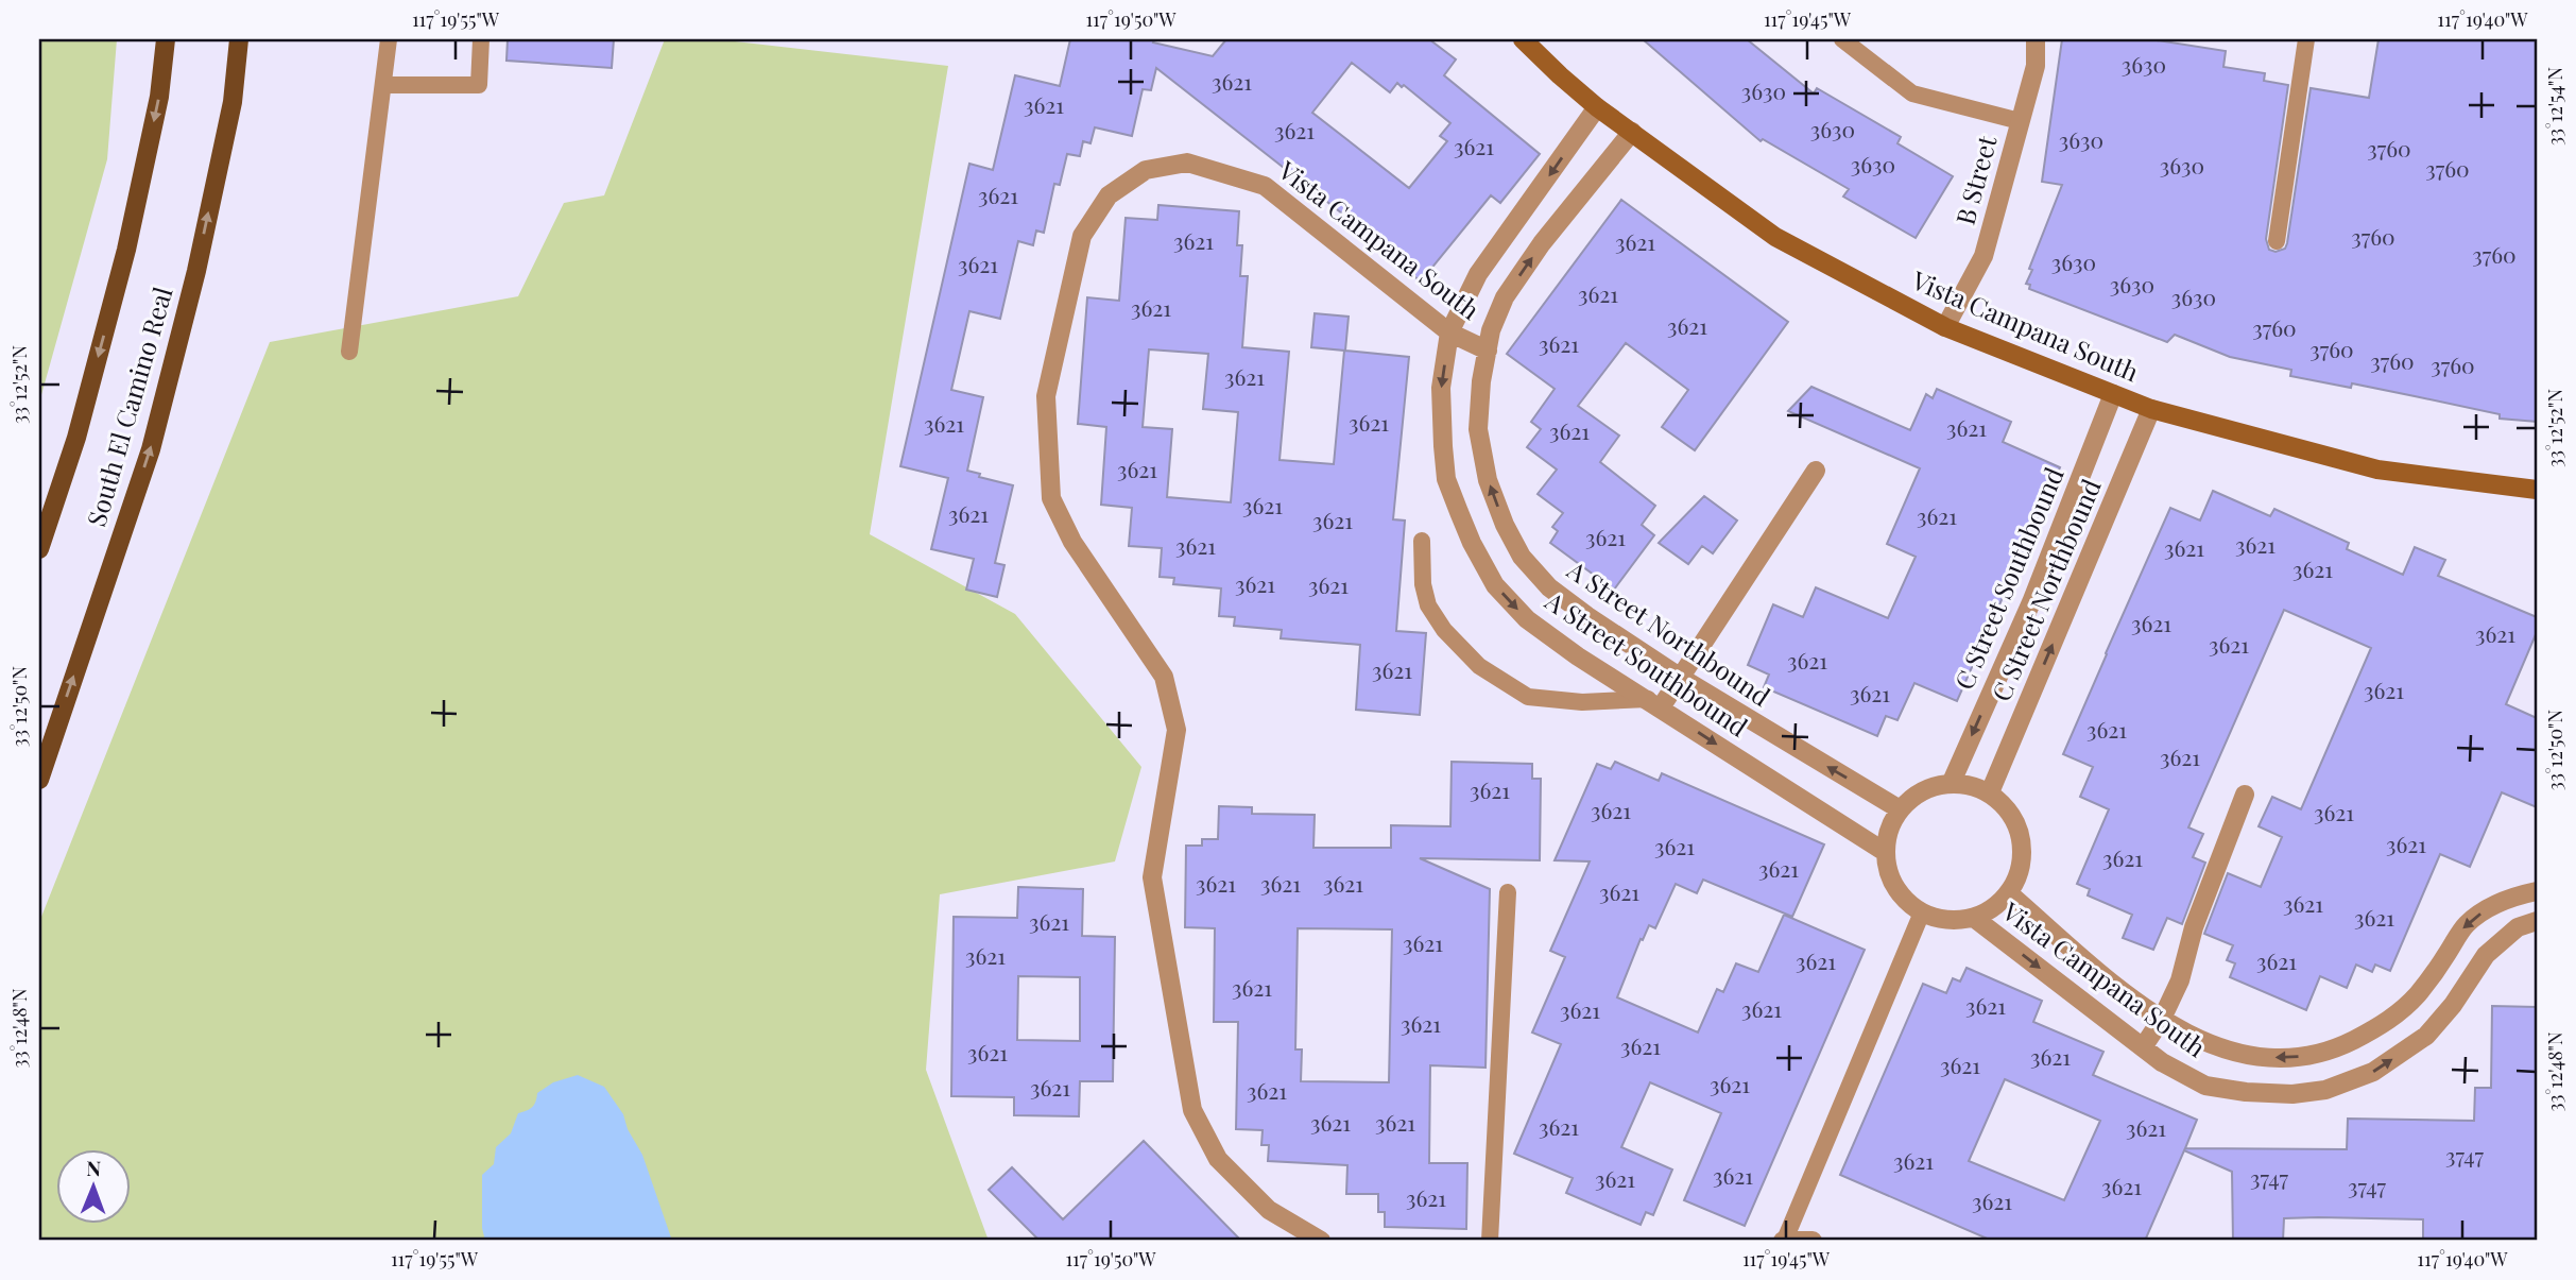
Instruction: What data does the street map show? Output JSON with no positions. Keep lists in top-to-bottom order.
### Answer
{
  "streets": {
    "main road": ["South El Camino Real"],
    "street": [
      "B Street",
      "Vista Campana South",
      "C Street Southbound",
      "C Street Northbound",
      "A Street Northbound",
      "A Street Southbound"
    ]
  },
  "crossings": [
    ["B Street", "Vista Campana South"],
    ["Vista Campana South", "C Street Southbound"],
    ["Vista Campana South", "C Street Northbound"],
    ["Vista Campana South", "A Street Northbound"],
    ["Vista Campana South", "A Street Southbound"],
    ["C Street Southbound", "C Street Northbound"],
    ["C Street Southbound", "A Street Northbound"],
    ["C Street Southbound", "A Street Southbound"],
    ["C Street Northbound", "A Street Northbound"],
    ["C Street Northbound", "A Street Southbound"],
    ["A Street Northbound", "A Street Southbound"]
  ],
  "one_way": ["C Street Southbound", "C Street Northbound"],
  "house_numbers": [
    "3630",
    "3621",
    "3630",
    "3621",
    "3630",
    "3621",
    "3630",
    "3621",
    "3760",
    "3630",
    "3630",
    "3760",
    "3621",
    "3760",
    "3621",
    "3621",
    "3760",
    "3630",
    "3621",
    "3630",
    "3621",
    "3630",
    "3621",
    "3621",
    "3760",
    "3621",
    "3760",
    "3760",
    "3760",
    "3621",
    "3621",
    "3621",
    "3621",
    "3621",
    "3621",
    "3621",
    "3621",
    "3621",
    "3621",
    "3621",
    "3621",
    "3621",
    "3621",
    "3621",
    "3621",
    "3621",
    "3621",
    "3621",
    "3621",
    "3621",
    "3621",
    "3621",
    "3621",
    "3621",
    "3621",
    "3621",
    "3621",
    "3621",
    "3621",
    "3621",
    "3621",
    "3621",
    "3621",
    "3621",
    "3621",
    "3621",
    "3621",
    "3621",
    "3621",
    "3621",
    "3621",
    "3621",
    "3621",
    "3621",
    "3621",
    "3621",
    "3621",
    "3621",
    "3621",
    "3621",
    "3621",
    "3621",
    "3621",
    "3621",
    "3621",
    "3621",
    "3621",
    "3621",
    "3621",
    "3747",
    "3621",
    "3621",
    "3747",
    "3621",
    "3621",
    "3747",
    "3621",
    "3621"
  ],
  "north": "top",
  "coordinates": [
    "117°19'55\"W",
    "117°19'50\"W",
    "117°19'45\"W",
    "117°19'40\"W",
    "33°12'54\"N",
    "33°12'52\"N",
    "33°12'50\"N",
    "33°12'48\"N"
  ]
}
